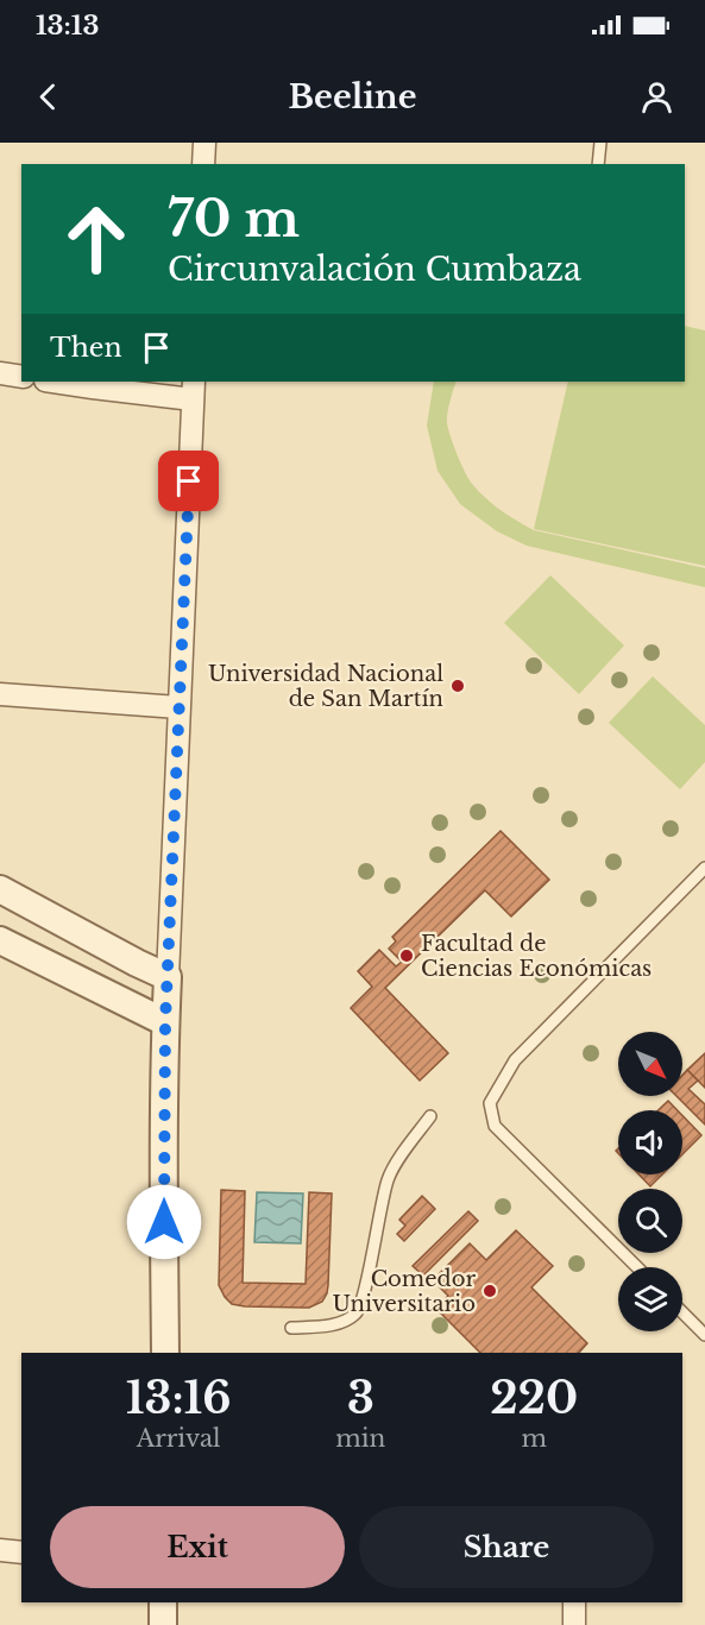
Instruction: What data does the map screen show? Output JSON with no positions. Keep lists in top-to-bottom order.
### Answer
{
  "places": ["Universidad Nacional de San Martín", "Facultad de Ciencias Económicas", "Comedor Universitario"],
  "north": "bottom right",
  "page": {
    "status": "13:13",
    "header": "Beeline",
    "turn": ["70 m", "Circunvalación Cumbaza"],
    "then": "Then",
    "eta": [
      "13:16",
      "Arrival",
      "3",
      "min",
      "220",
      "m"
    ],
    "buttons": ["Exit", "Share"]
  }
}
